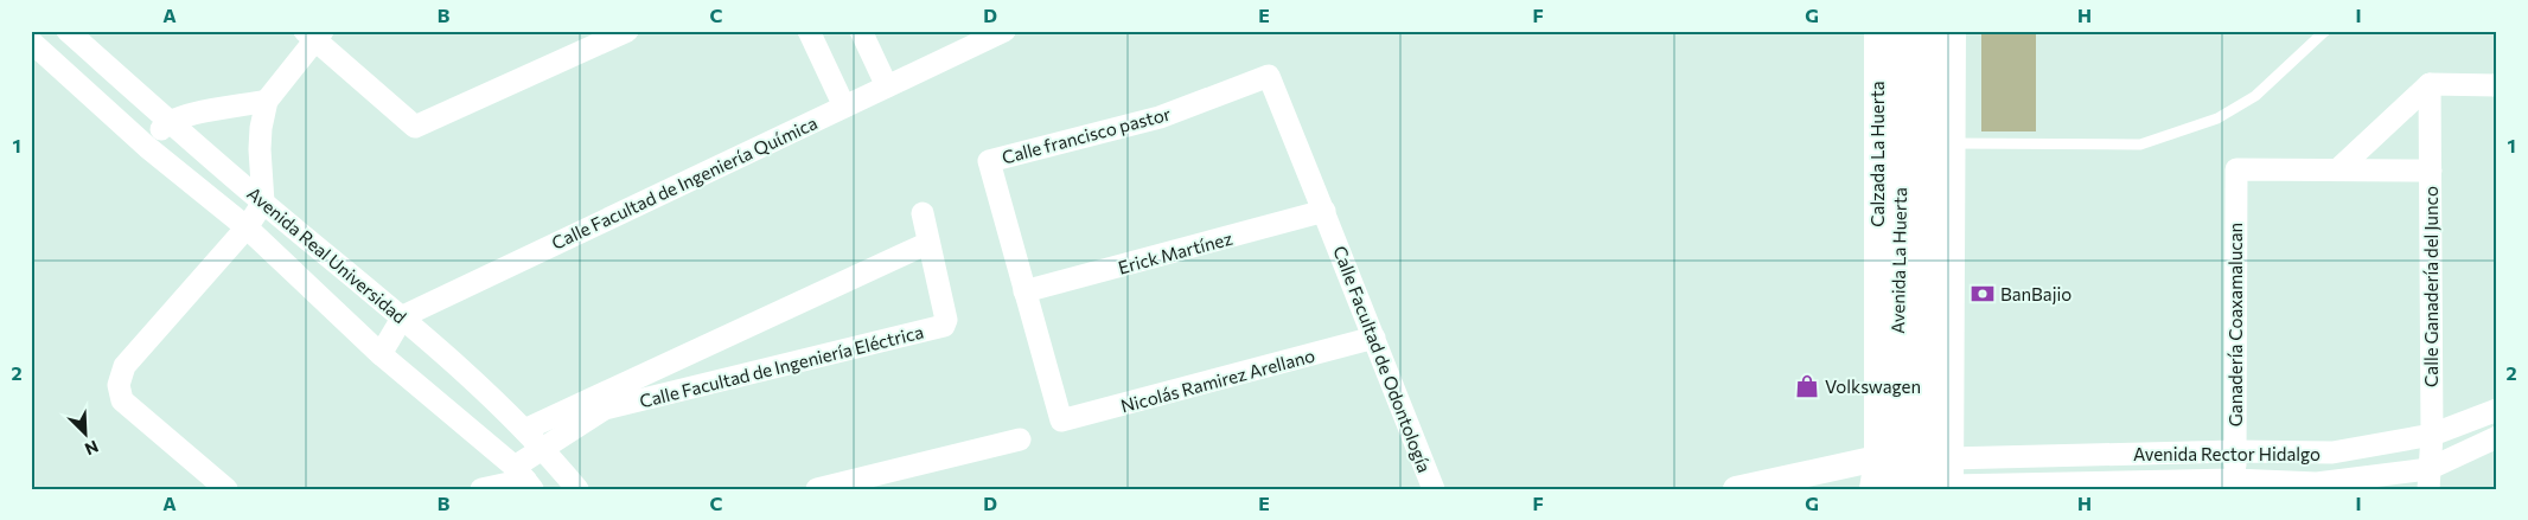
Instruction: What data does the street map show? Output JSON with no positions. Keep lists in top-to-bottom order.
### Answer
{
  "streets": {
    "main road": ["Avenida La Huerta"],
    "street": [
      "Calle francisco pastor",
      "Calzada La Huerta",
      "Calle Facultad de Ingenierίa Quίmica",
      "Erick Martínez",
      "Avenida Real Universidad",
      "Calle Ganadería del Junco",
      "Ganadería Coaxamalucan",
      "Calle Facultad de Odontología",
      "Calle Facultad de Ingeniería Eléctrica",
      "Nicolás Ramirez Arellano",
      "Avenida Rector Hidalgo"
    ]
  },
  "crossings": [
    ["Calle francisco pastor", "Erick Martínez"],
    ["Calle francisco pastor", "Calle Facultad de Odontología"],
    ["Calle francisco pastor", "Nicolás Ramirez Arellano"],
    ["Calzada La Huerta", "Avenida La Huerta"],
    ["Calle Facultad de Ingenierίa Quίmica", "Avenida Real Universidad"],
    ["Erick Martínez", "Calle Facultad de Odontología"],
    ["Avenida Real Universidad", "Calle Facultad de Ingeniería Eléctrica"],
    ["Avenida La Huerta", "Avenida Rector Hidalgo"],
    ["Calle Ganadería del Junco", "Avenida Rector Hidalgo"],
    ["Ganadería Coaxamalucan", "Avenida Rector Hidalgo"],
    ["Calle Facultad de Odontología", "Nicolás Ramirez Arellano"]
  ],
  "places": {
    "bank": ["BanBajio"],
    "shop": ["Volkswagen"]
  },
  "north": "bottom right",
  "grid": {
    "columns": [
      "A",
      "B",
      "C",
      "D",
      "E",
      "F",
      "G",
      "H",
      "I"
    ],
    "rows": ["1", "2"]
  }
}
